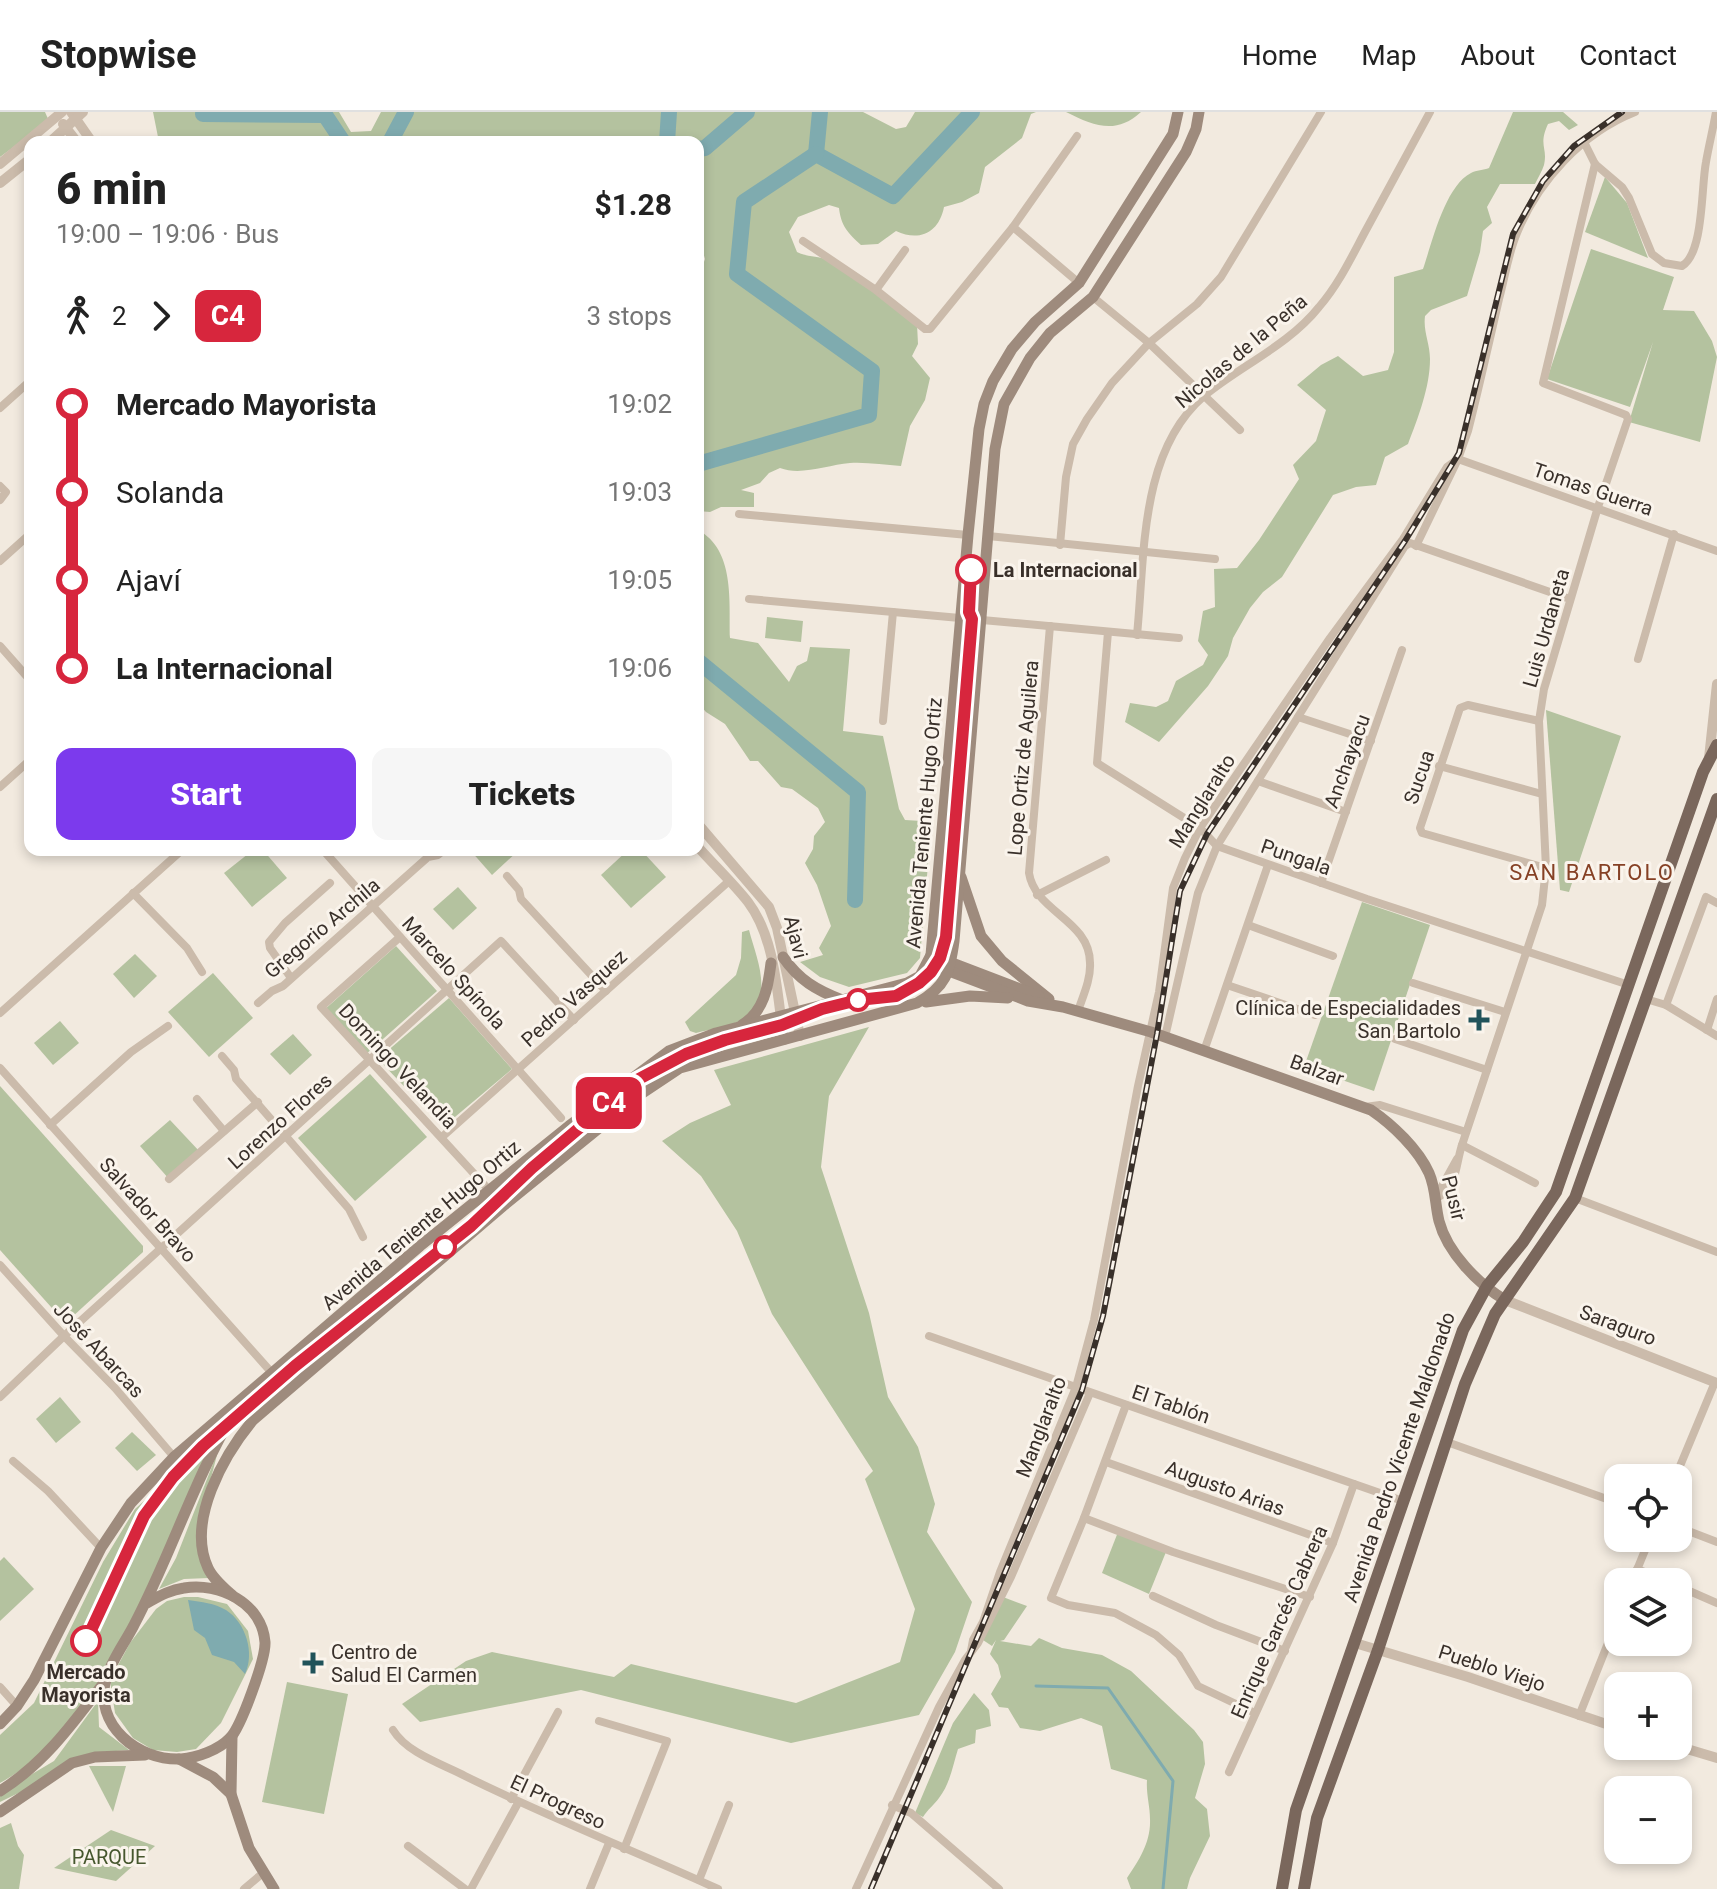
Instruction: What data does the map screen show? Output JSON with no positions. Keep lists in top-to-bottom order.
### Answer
{
  "streets": {
    "main road": [
      "Avenida Teniente Hugo Ortiz",
      "Balzar",
      "Pusir",
      "Avenida Pedro Vicente Maldonado"
    ],
    "street": [
      "Nicolas de la Peña",
      "Tomas Guerra",
      "Luis Urdaneta",
      "Lope Ortiz de Aguilera",
      "Anchayacu",
      "Sucua",
      "Manglaralto",
      "Pungala",
      "Gregorio Archila",
      "Ajavi",
      "Marcelo Spínola",
      "Pedro Vasquez",
      "Domingo Velandia",
      "Lorenzo Flores",
      "Salvador Bravo",
      "Saraguro",
      "José Abarcas",
      "El Tablón",
      "Augusto Arias",
      "Enrique Garcés Cabrera",
      "Pueblo Viejo",
      "El Progreso"
    ]
  },
  "crossings": [
    ["Tomas Guerra", "Luis Urdaneta"],
    ["Tomas Guerra", "Manglaralto"],
    ["Luis Urdaneta", "Sucua"],
    ["Luis Urdaneta", "Pungala"],
    ["Luis Urdaneta", "Balzar"],
    ["Luis Urdaneta", "Pusir"],
    ["Anchayacu", "Pungala"],
    ["Manglaralto", "Pungala"],
    ["Manglaralto", "Balzar"],
    ["Manglaralto", "El Tablón"],
    ["Avenida Teniente Hugo Ortiz", "Ajavi"],
    ["Avenida Teniente Hugo Ortiz", "Domingo Velandia"],
    ["Avenida Teniente Hugo Ortiz", "Balzar"],
    ["Avenida Teniente Hugo Ortiz", "Salvador Bravo"],
    ["Avenida Teniente Hugo Ortiz", "José Abarcas"],
    ["Pungala", "Avenida Pedro Vicente Maldonado"],
    ["Gregorio Archila", "Marcelo Spínola"],
    ["Ajavi", "Pedro Vasquez"],
    ["Marcelo Spínola", "Pedro Vasquez"],
    ["Marcelo Spínola", "Domingo Velandia"],
    ["Marcelo Spínola", "Lorenzo Flores"],
    ["Pedro Vasquez", "Domingo Velandia"],
    ["Pedro Vasquez", "Lorenzo Flores"],
    ["Domingo Velandia", "Lorenzo Flores"],
    ["Balzar", "Pusir"],
    ["Lorenzo Flores", "Salvador Bravo"],
    ["Lorenzo Flores", "José Abarcas"],
    ["Pusir", "Saraguro"],
    ["Pusir", "Avenida Pedro Vicente Maldonado"],
    ["Saraguro", "Avenida Pedro Vicente Maldonado"],
    ["El Tablón", "Avenida Pedro Vicente Maldonado"],
    ["El Tablón", "Enrique Garcés Cabrera"],
    ["Avenida Pedro Vicente Maldonado", "Pueblo Viejo"],
    ["Augusto Arias", "Enrique Garcés Cabrera"]
  ],
  "districts": ["SAN BARTOLO"],
  "parks": ["PARQUE"],
  "places": {
    "other": ["La Internacional", "Mercado Mayorista"],
    "health": ["Clínica de Especialidades San Bartolo", "Centro de Salud El Carmen"]
  },
  "lines": ["bus line C4"],
  "page": {
    "header": "Stopwise",
    "nav": [
      "Home",
      "Map",
      "About",
      "Contact"
    ],
    "on_map": "C4",
    "heading": ["6 min", "19:00 – 19:06 · Bus", "$1.28"],
    "legs": ["2", "C4", "3 stops"],
    "list": [
      {
        "name": "Mercado Mayorista",
        "value": "19:02"
      },
      {
        "name": "Solanda",
        "value": "19:03"
      },
      {
        "name": "Ajaví",
        "value": "19:05"
      },
      {
        "name": "La Internacional",
        "value": "19:06"
      }
    ],
    "buttons": ["Start", "Tickets"],
    "map_buttons": ["+", "−"]
  }
}
